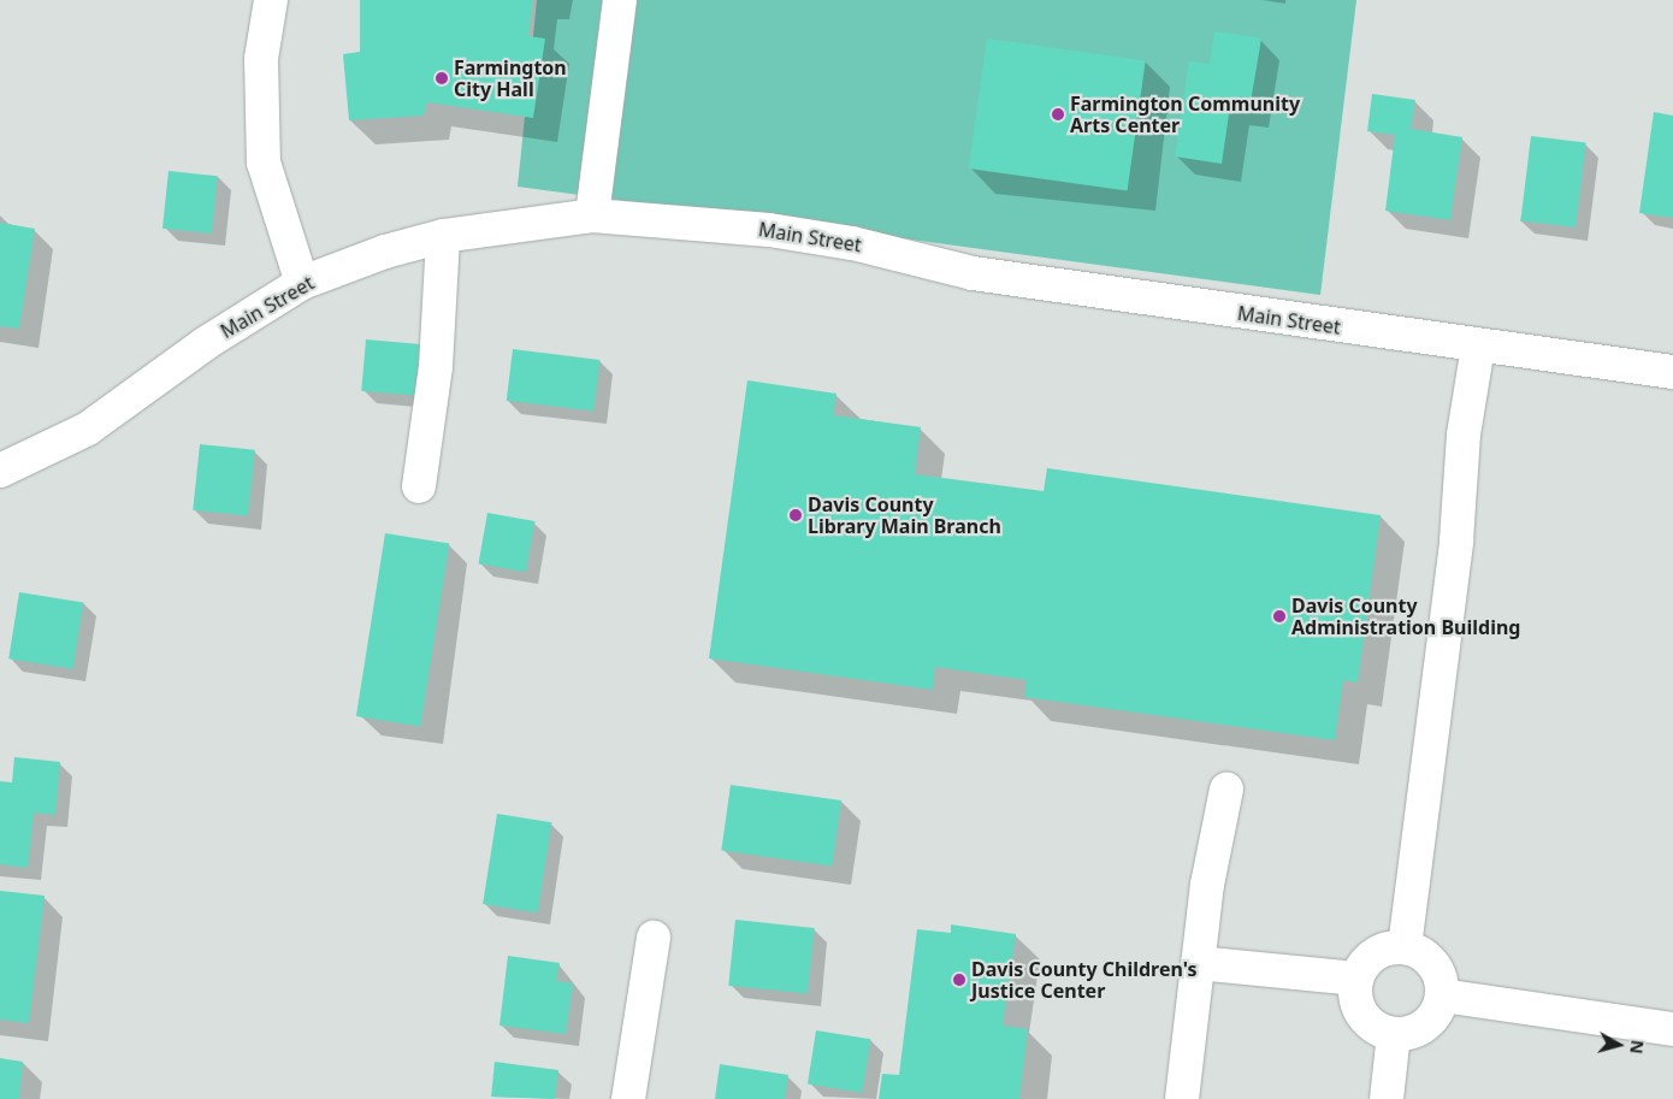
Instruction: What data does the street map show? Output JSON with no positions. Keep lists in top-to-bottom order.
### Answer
{
  "streets": {
    "street": ["Main Street"]
  },
  "places": [
    "Farmington City Hall",
    "Farmington Community Arts Center",
    "Davis County Library Main Branch",
    "Davis County Administration Building",
    "Davis County Children's Justice Center"
  ],
  "north": "right"
}
